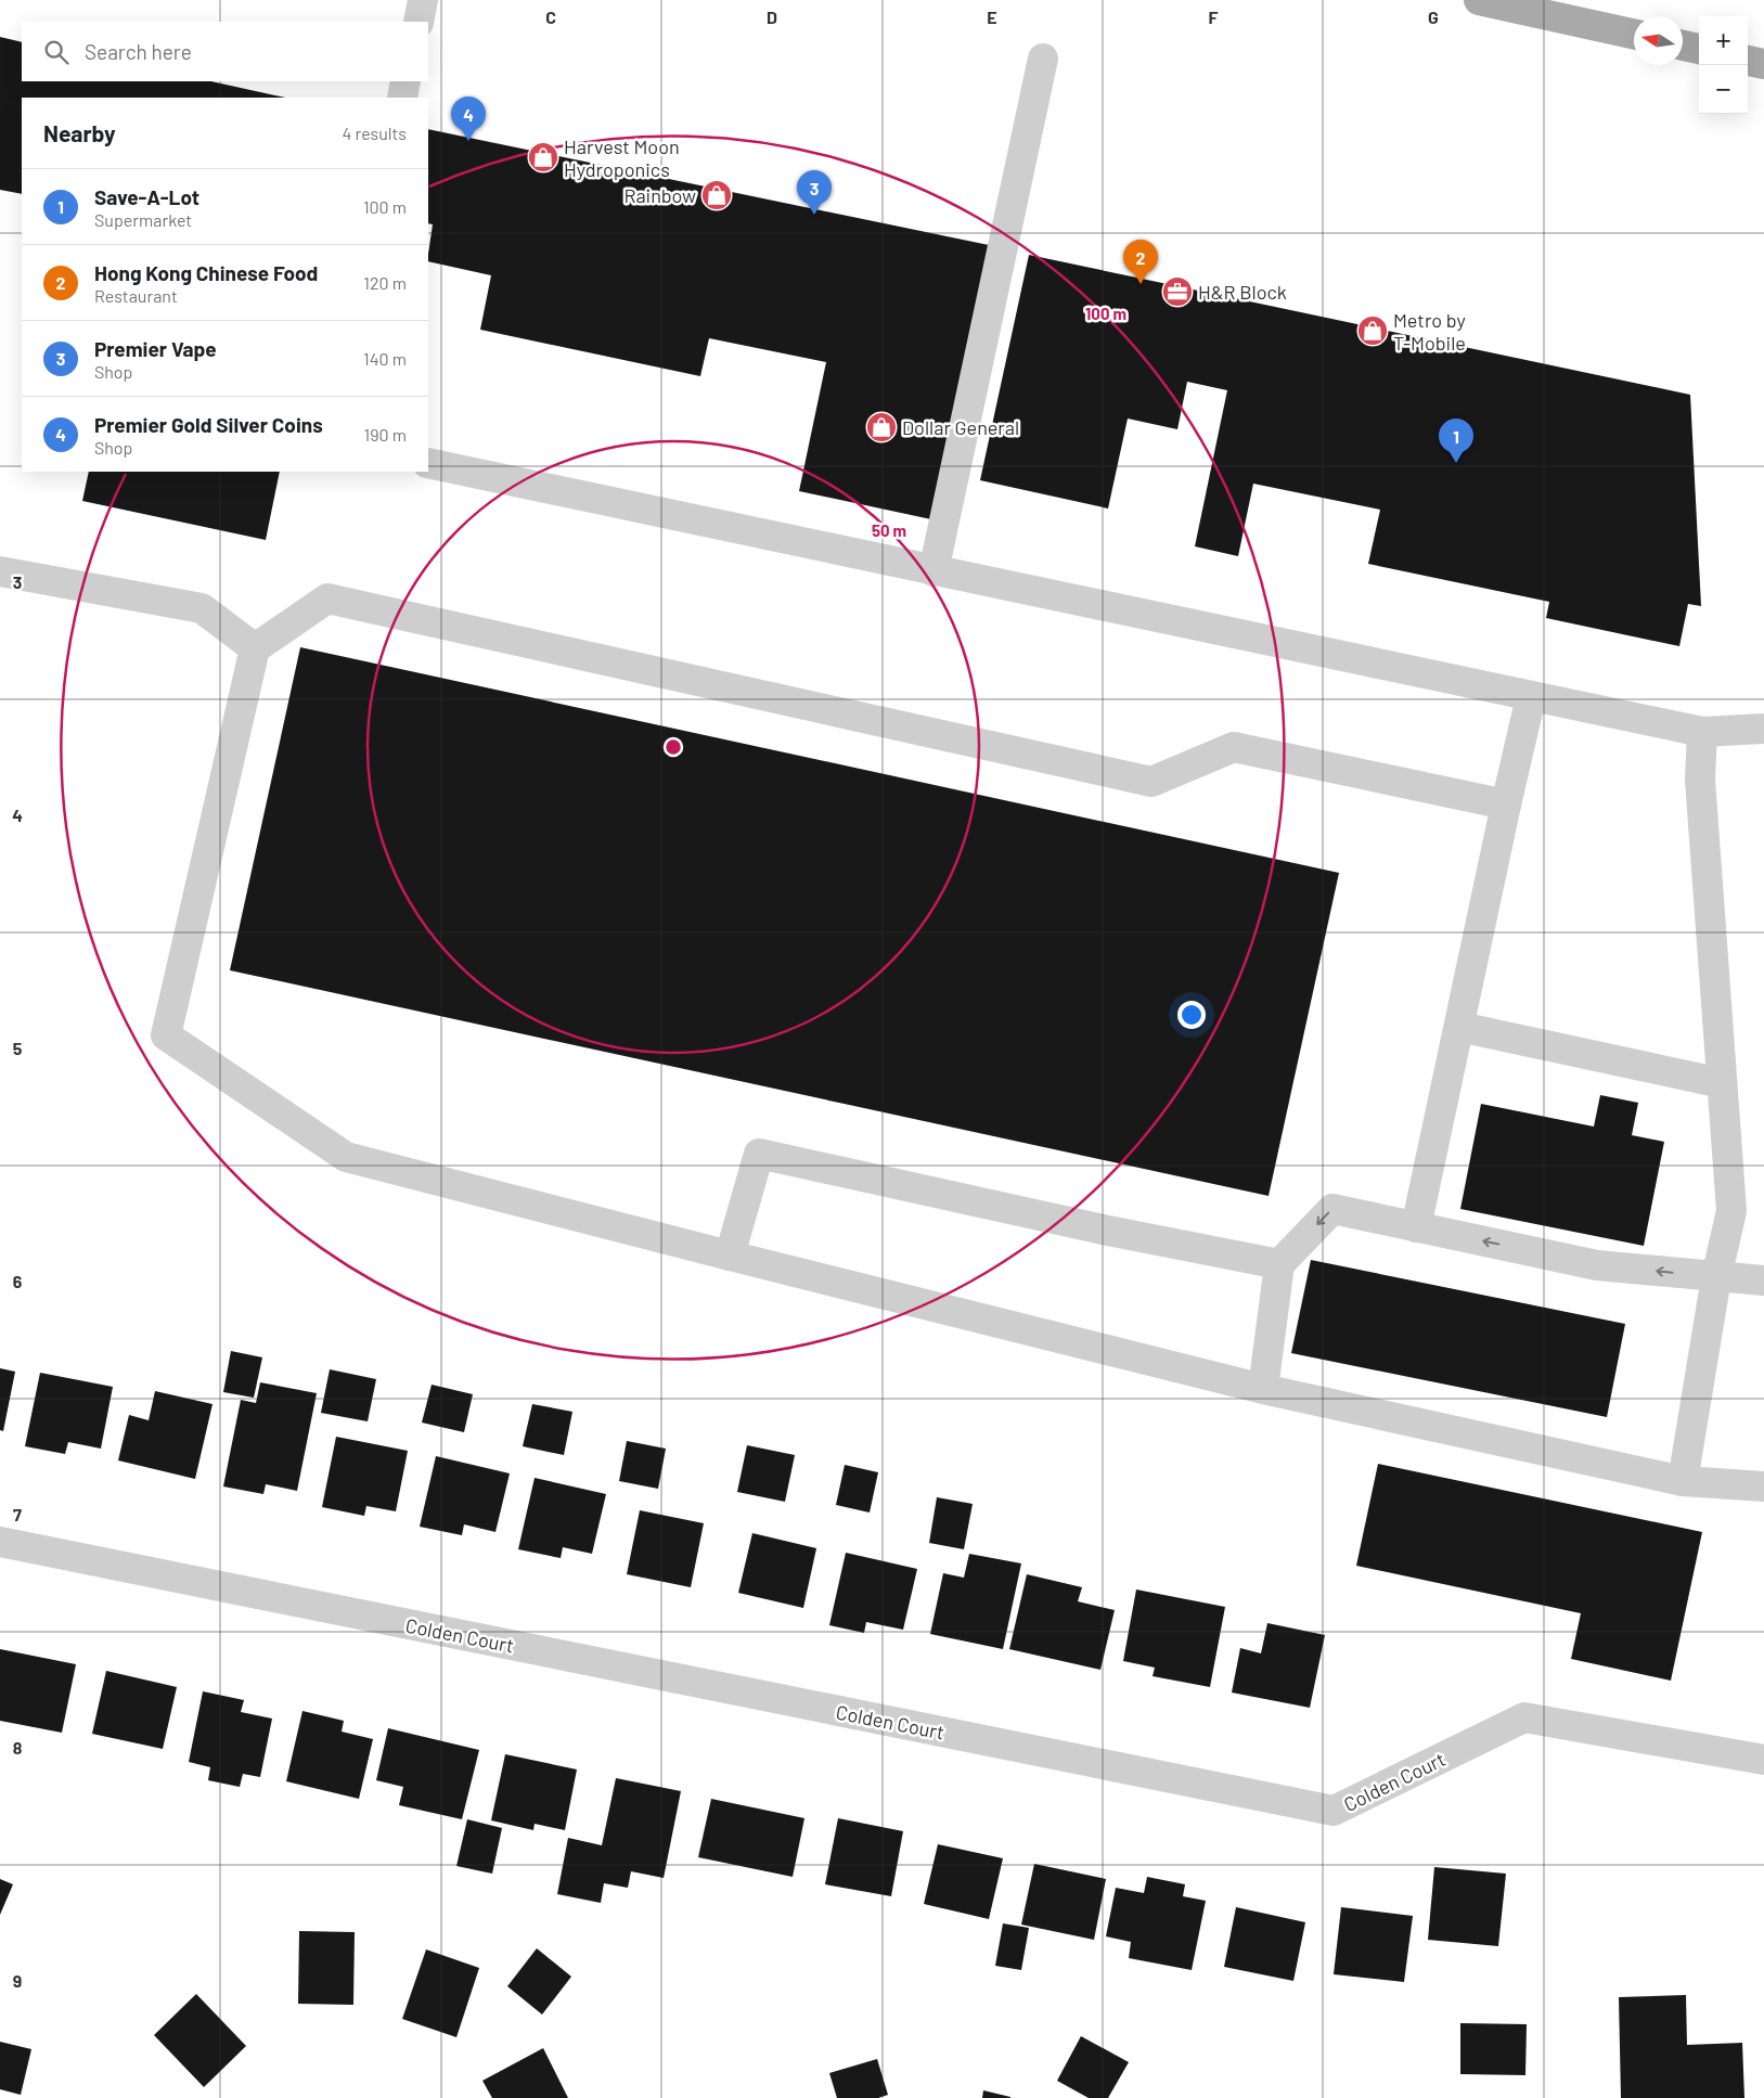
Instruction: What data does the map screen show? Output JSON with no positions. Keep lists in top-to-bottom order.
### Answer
{
  "streets": {
    "street": ["Colden Court"]
  },
  "places": {
    "shop": [
      "Harvest Moon Hydroponics",
      "Rainbow",
      "Metro by T-Mobile",
      "Dollar General"
    ],
    "office": ["H&R Block"]
  },
  "north": "left",
  "page": {
    "map_buttons": ["+", "−"],
    "search": "Search here",
    "pins": [
      "4",
      "3",
      "2",
      "1"
    ],
    "heading": ["Nearby", "4 results"],
    "list": [
      {
        "mark": "1",
        "name": "Save-A-Lot",
        "note": "Supermarket",
        "value": "100 m"
      },
      {
        "mark": "2",
        "name": "Hong Kong Chinese Food",
        "note": "Restaurant",
        "value": "120 m"
      },
      {
        "mark": "3",
        "name": "Premier Vape",
        "note": "Shop",
        "value": "140 m"
      },
      {
        "mark": "4",
        "name": "Premier Gold Silver Coins",
        "note": "Shop",
        "value": "190 m"
      }
    ]
  },
  "grid": {
    "columns": [
      "C",
      "D",
      "E",
      "F",
      "G"
    ],
    "rows": [
      "3",
      "4",
      "5",
      "6",
      "7",
      "8",
      "9"
    ]
  },
  "rings": ["100 m", "50 m"]
}
